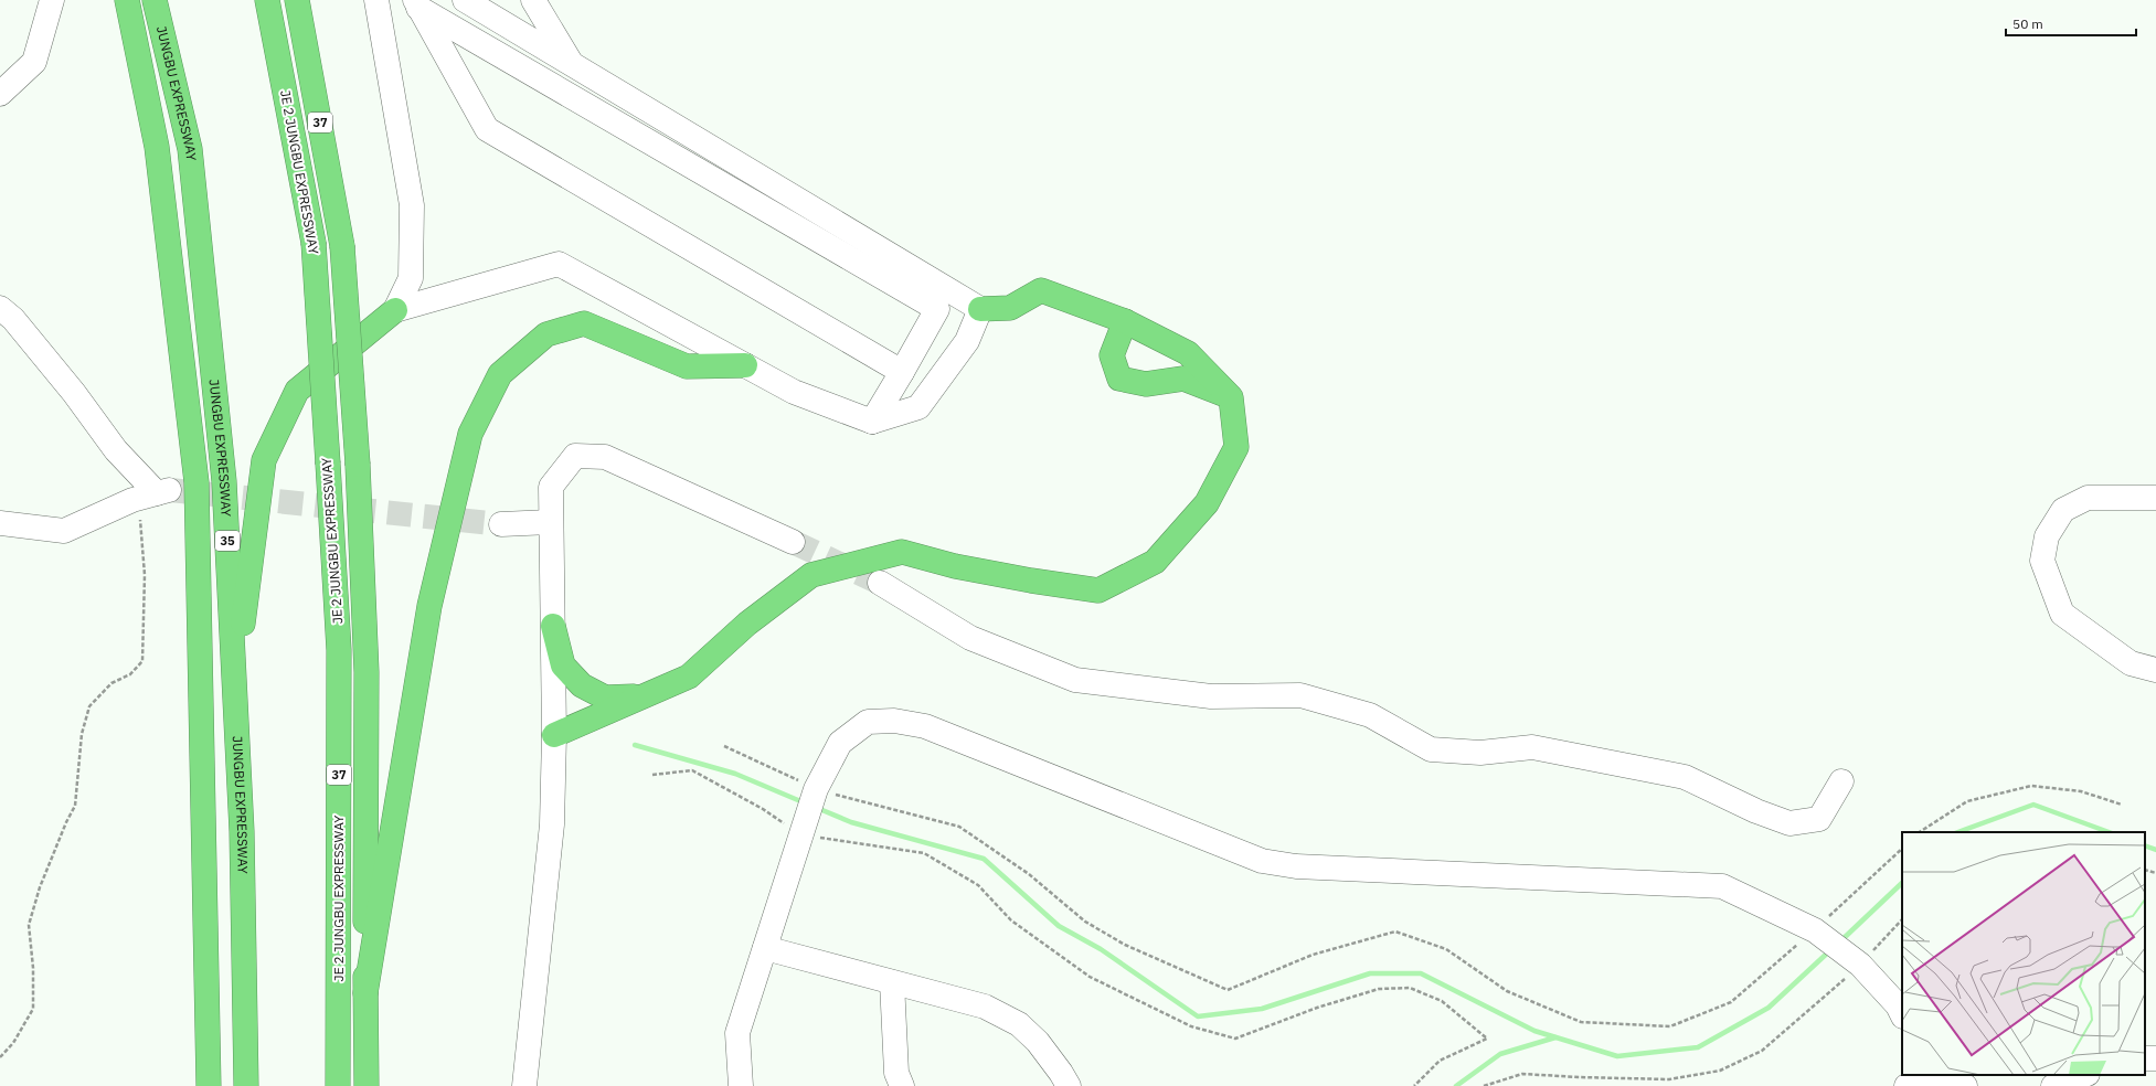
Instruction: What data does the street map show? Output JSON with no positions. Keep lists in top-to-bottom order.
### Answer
{
  "streets": {
    "highway": [
      "JUNGBU EXPRESSWAY",
      "37",
      "JE 2 JUNGBU EXPRESSWAY",
      "35"
    ]
  },
  "scale_bar": "50 m"
}
